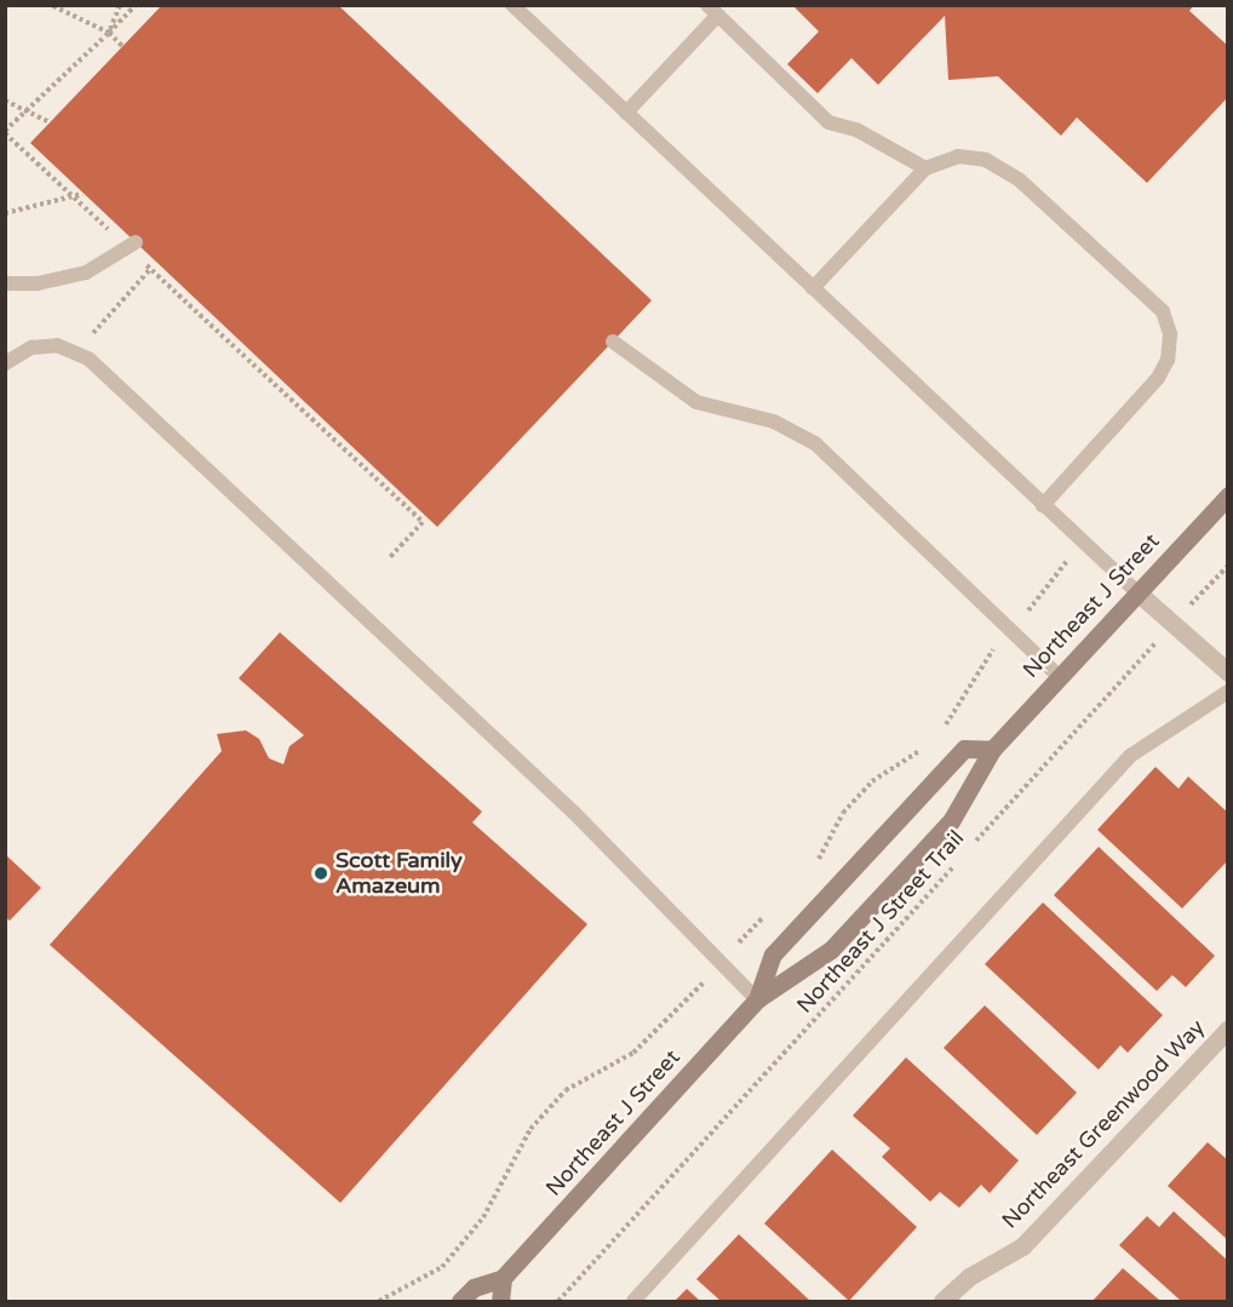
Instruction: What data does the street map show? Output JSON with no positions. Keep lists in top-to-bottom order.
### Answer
{
  "streets": {
    "street": ["Northeast J Street", "Northeast Greenwood Way"],
    "path": ["Northeast J Street Trail"]
  },
  "places": ["Scott Family Amazeum"]
}
